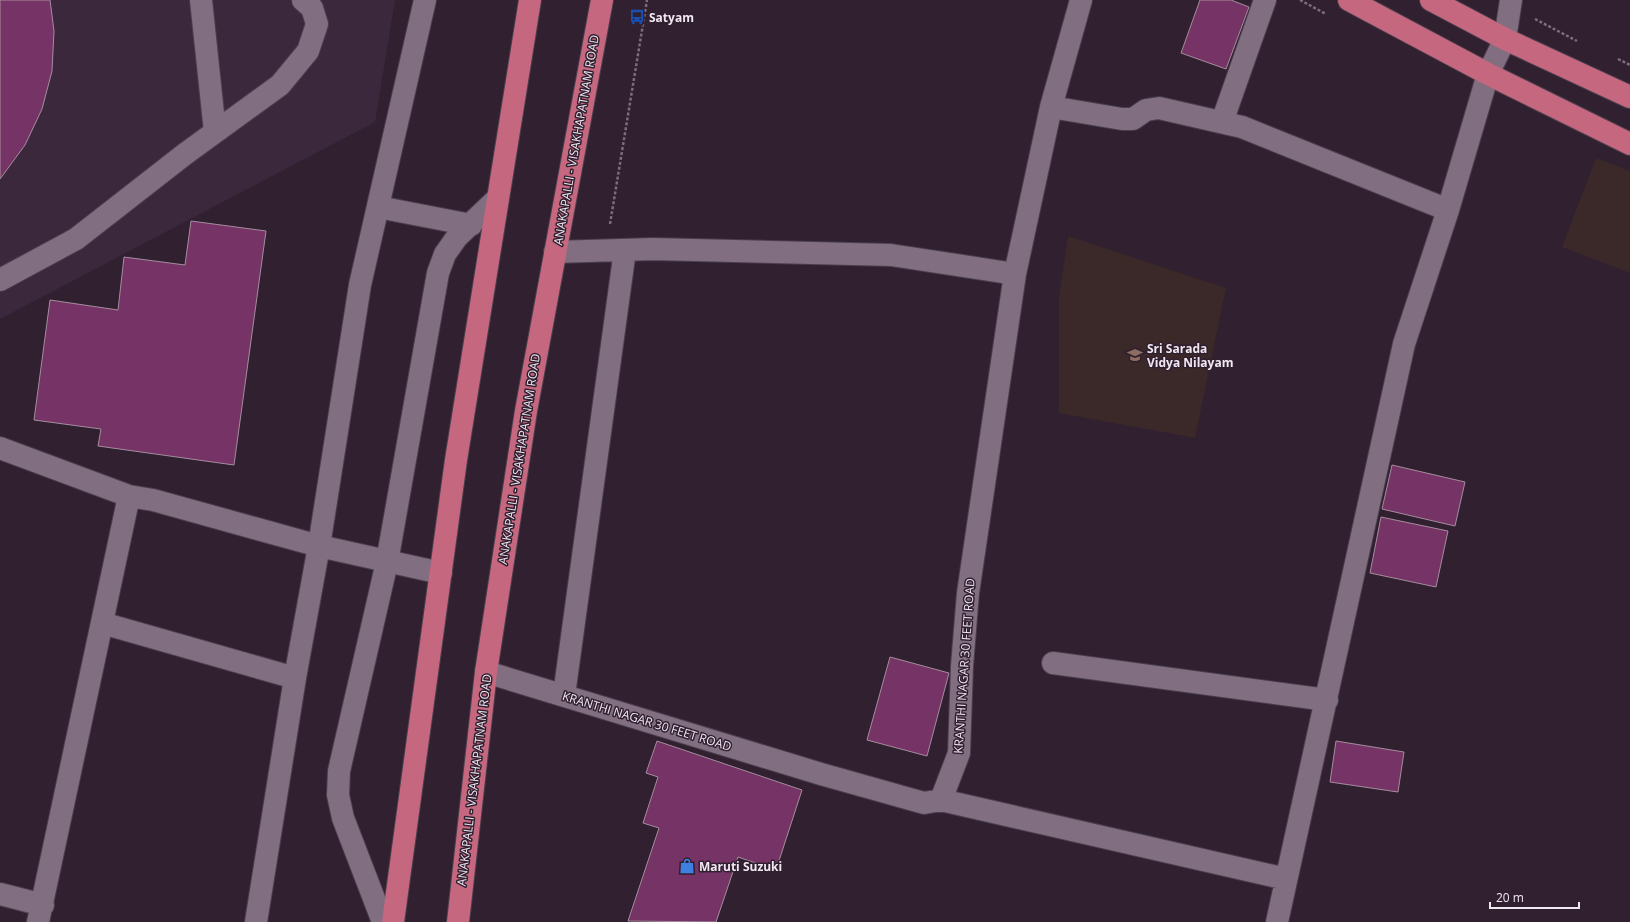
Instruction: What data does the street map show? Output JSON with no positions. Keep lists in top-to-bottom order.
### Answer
{
  "streets": {
    "main road": ["ANAKAPALLI - VISAKHAPATNAM ROAD"],
    "street": ["KRANTHI NAGAR 30 FEET ROAD"]
  },
  "crossings": [
    ["ANAKAPALLI - VISAKHAPATNAM ROAD", "KRANTHI NAGAR 30 FEET ROAD"]
  ],
  "places": {
    "bus stop": ["Satyam"],
    "school or university": ["Sri Sarada Vidya Nilayam"],
    "shop": ["Maruti Suzuki"]
  },
  "scale_bar": "20 m"
}
